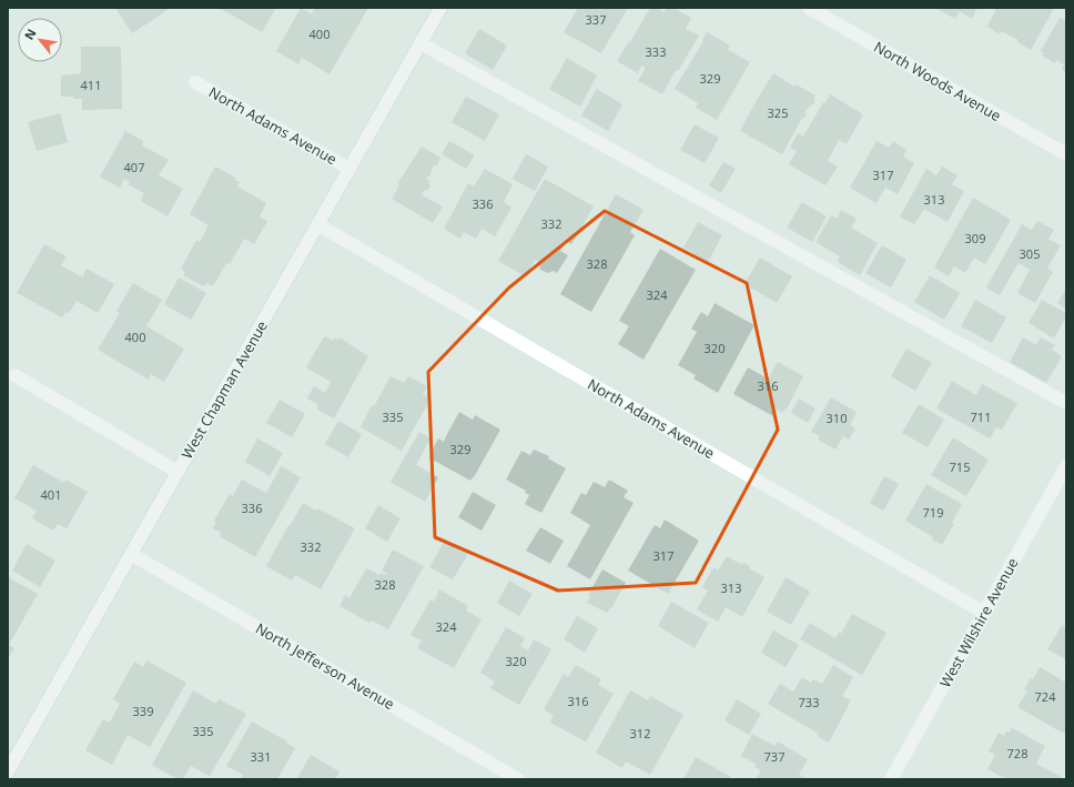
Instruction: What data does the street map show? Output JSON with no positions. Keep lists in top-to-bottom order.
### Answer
{
  "streets": {
    "street": [
      "North Woods Avenue",
      "North Adams Avenue",
      "West Chapman Avenue",
      "West Wilshire Avenue",
      "North Jefferson Avenue"
    ]
  },
  "crossings": [
    ["North Adams Avenue", "West Chapman Avenue"],
    ["North Adams Avenue", "West Wilshire Avenue"],
    ["West Chapman Avenue", "North Jefferson Avenue"]
  ],
  "house_numbers": [
    "337",
    "400",
    "333",
    "329",
    "411",
    "325",
    "407",
    "317",
    "313",
    "336",
    "332",
    "309",
    "305",
    "328",
    "324",
    "400",
    "320",
    "316",
    "335",
    "711",
    "310",
    "329",
    "715",
    "401",
    "336",
    "719",
    "332",
    "317",
    "328",
    "313",
    "324",
    "320",
    "724",
    "316",
    "733",
    "339",
    "335",
    "312",
    "728",
    "331",
    "737"
  ],
  "north": "top left"
}
